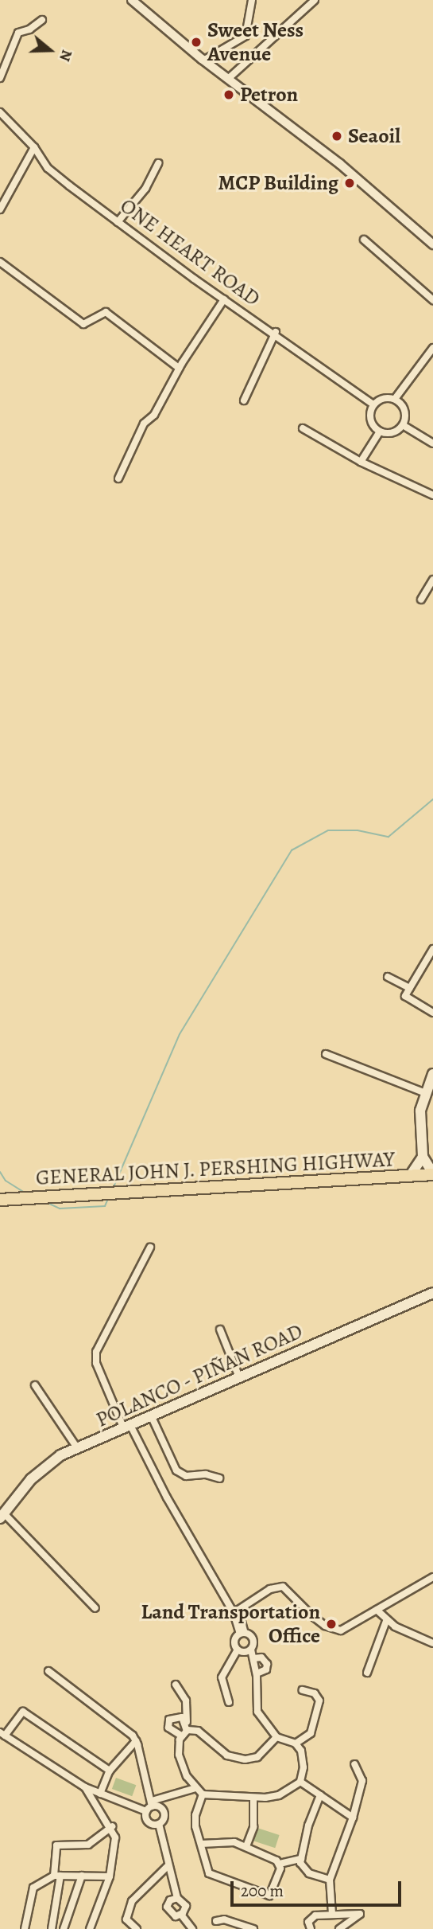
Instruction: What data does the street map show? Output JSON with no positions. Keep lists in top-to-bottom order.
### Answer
{
  "streets": {
    "highway": ["GENERAL JOHN J. PERSHING HIGHWAY"],
    "main road": ["POLANCO - PIÑAN ROAD"],
    "street": ["ONE HEART ROAD"]
  },
  "places": [
    "Sweet Ness Avenue",
    "Petron",
    "Seaoil",
    "MCP Building",
    "Land Transportation Office"
  ],
  "scale_bar": "200 m",
  "north": "right"
}
